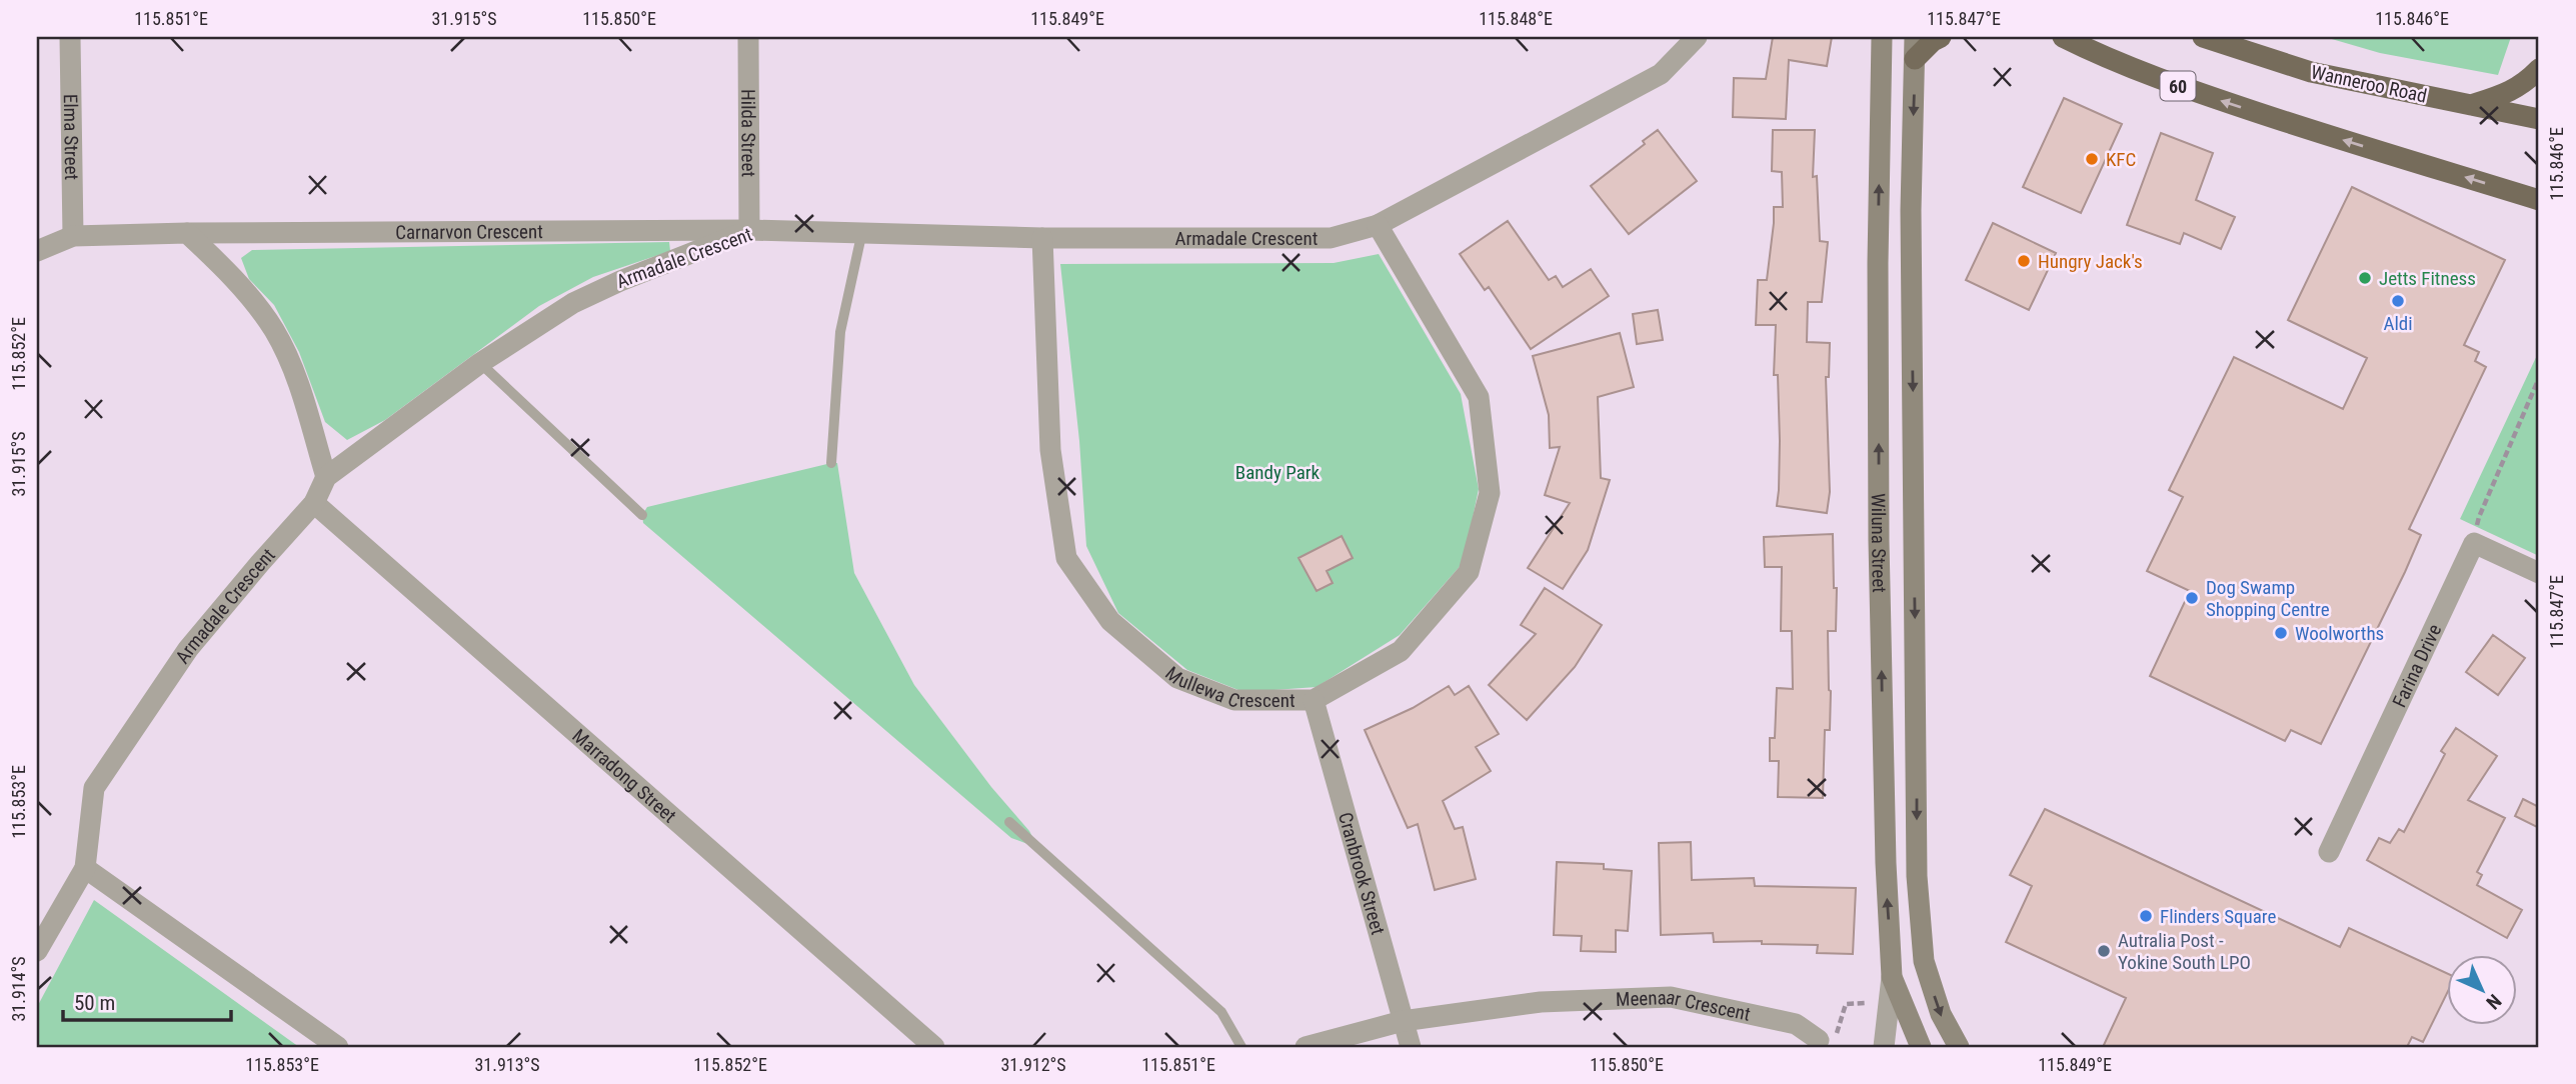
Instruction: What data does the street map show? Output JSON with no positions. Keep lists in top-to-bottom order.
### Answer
{
  "streets": {
    "highway": ["Wanneroo Road", "60"],
    "main road": ["Wiluna Street"],
    "street": [
      "Hilda Street",
      "Elma Street",
      "Carnarvon Crescent",
      "Armadale Crescent",
      "Farina Drive",
      "Mullewa Crescent",
      "Marradong Street",
      "Cranbrook Street",
      "Meenaar Crescent"
    ]
  },
  "crossings": [
    ["Hilda Street", "Carnarvon Crescent"],
    ["Hilda Street", "Armadale Crescent"],
    ["Elma Street", "Carnarvon Crescent"],
    ["Carnarvon Crescent", "Armadale Crescent"],
    ["Armadale Crescent", "Mullewa Crescent"],
    ["Armadale Crescent", "Marradong Street"],
    ["Mullewa Crescent", "Cranbrook Street"],
    ["Cranbrook Street", "Meenaar Crescent"]
  ],
  "parks": ["Bandy Park"],
  "places": [
    "KFC",
    "Hungry Jack's",
    "Jetts Fitness",
    "Aldi",
    "Dog Swamp Shopping Centre",
    "Woolworths",
    "Flinders Square",
    "Autralia Post - Yokine South LPO"
  ],
  "scale_bar": "50 m",
  "north": "bottom right",
  "coordinates": [
    "115.851°E",
    "31.915°S",
    "115.850°E",
    "115.849°E",
    "115.848°E",
    "115.847°E",
    "115.846°E",
    "115.852°E",
    "115.853°E",
    "31.914°S",
    "31.913°S",
    "31.912°S"
  ]
}
